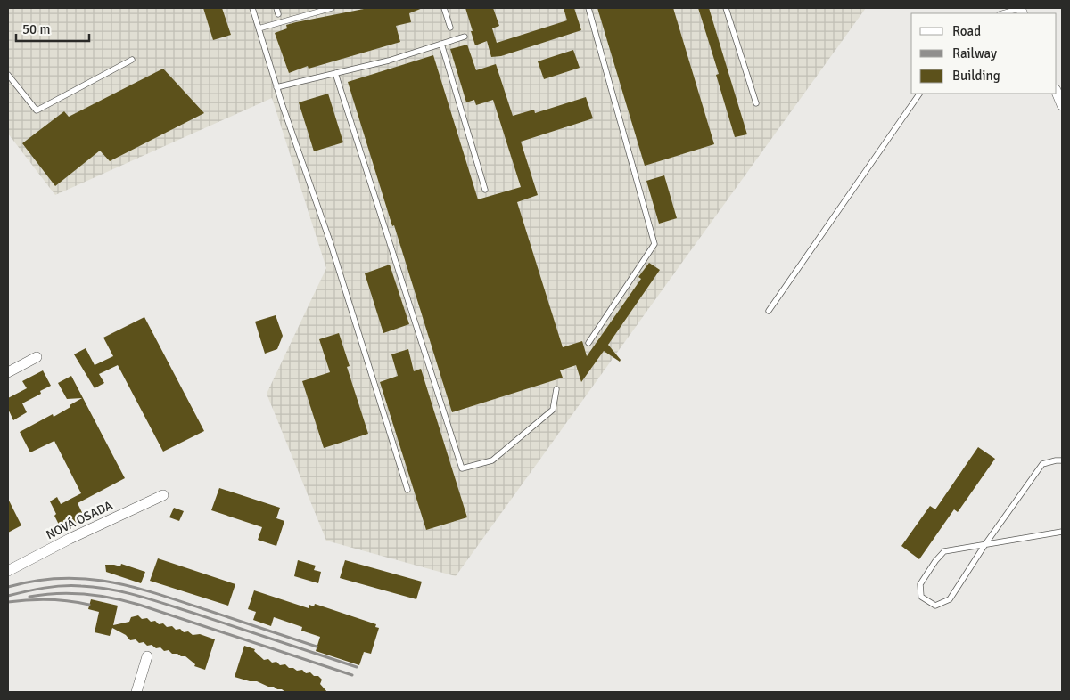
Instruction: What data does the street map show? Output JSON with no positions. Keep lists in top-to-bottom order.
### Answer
{
  "streets": {
    "street": ["NOVÁ OSADA"]
  },
  "legend": ["Road", "Railway", "Building"],
  "scale_bar": "50 m"
}
